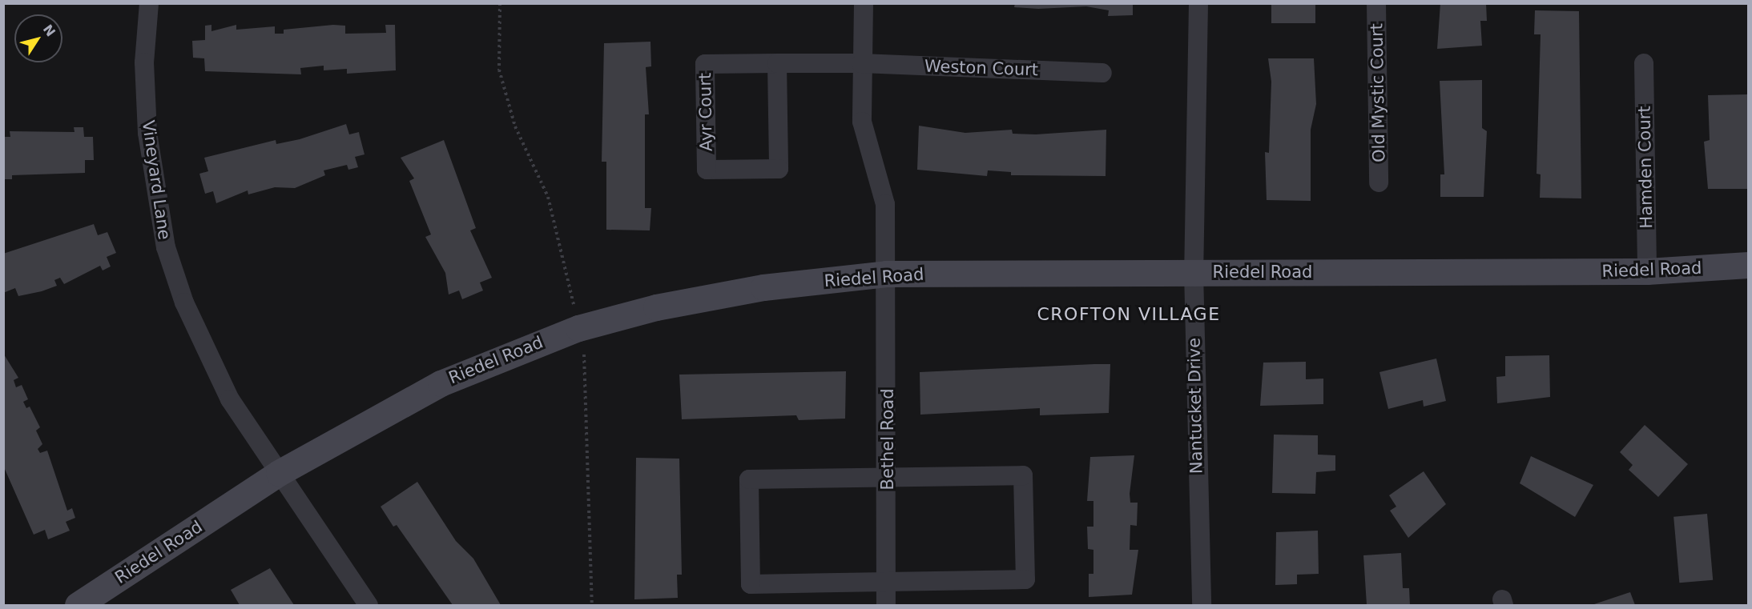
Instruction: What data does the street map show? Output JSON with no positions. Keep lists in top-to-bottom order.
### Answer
{
  "streets": {
    "street": [
      "Weston Court",
      "Old Mystic Court",
      "Ayr Court",
      "Hamden Court",
      "Vineyard Lane",
      "Riedel Road",
      "Nantucket Drive",
      "Bethel Road"
    ]
  },
  "crossings": [
    ["Weston Court", "Ayr Court"],
    ["Weston Court", "Bethel Road"],
    ["Ayr Court", "Bethel Road"],
    ["Hamden Court", "Riedel Road"],
    ["Vineyard Lane", "Riedel Road"],
    ["Riedel Road", "Nantucket Drive"],
    ["Riedel Road", "Bethel Road"]
  ],
  "districts": ["CROFTON VILLAGE"],
  "north": "top right"
}
